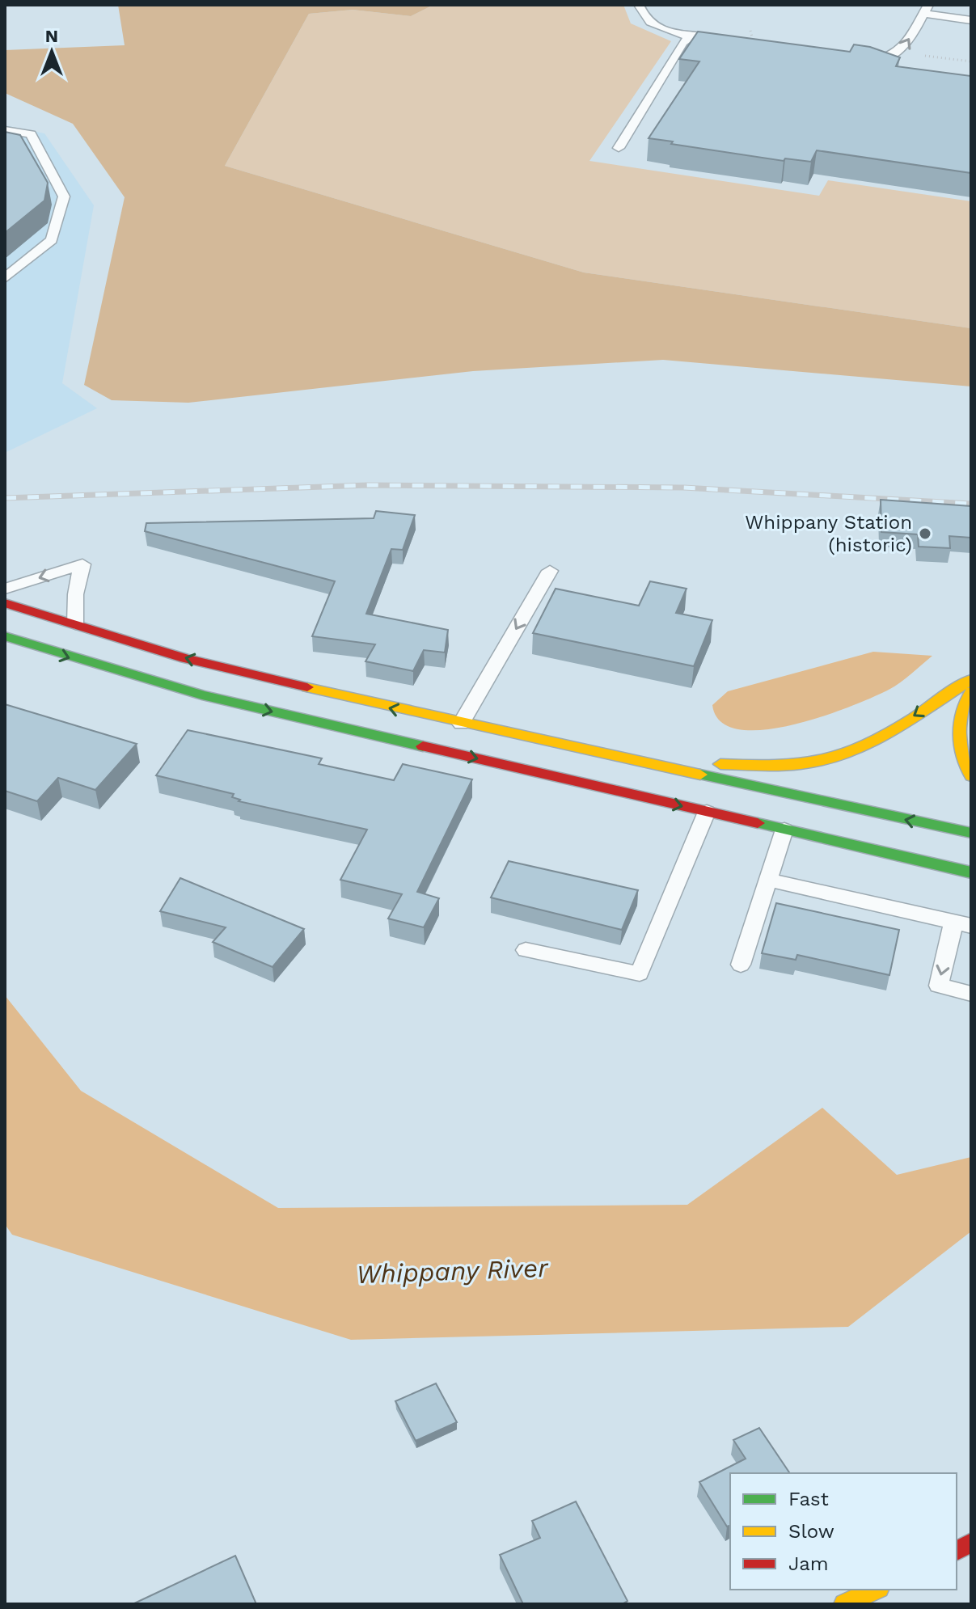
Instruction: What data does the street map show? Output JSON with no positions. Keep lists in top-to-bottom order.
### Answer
{
  "water": ["Whippany River"],
  "places": ["Whippany Station (historic)"],
  "legend": ["Fast", "Slow", "Jam"],
  "north": "top"
}
